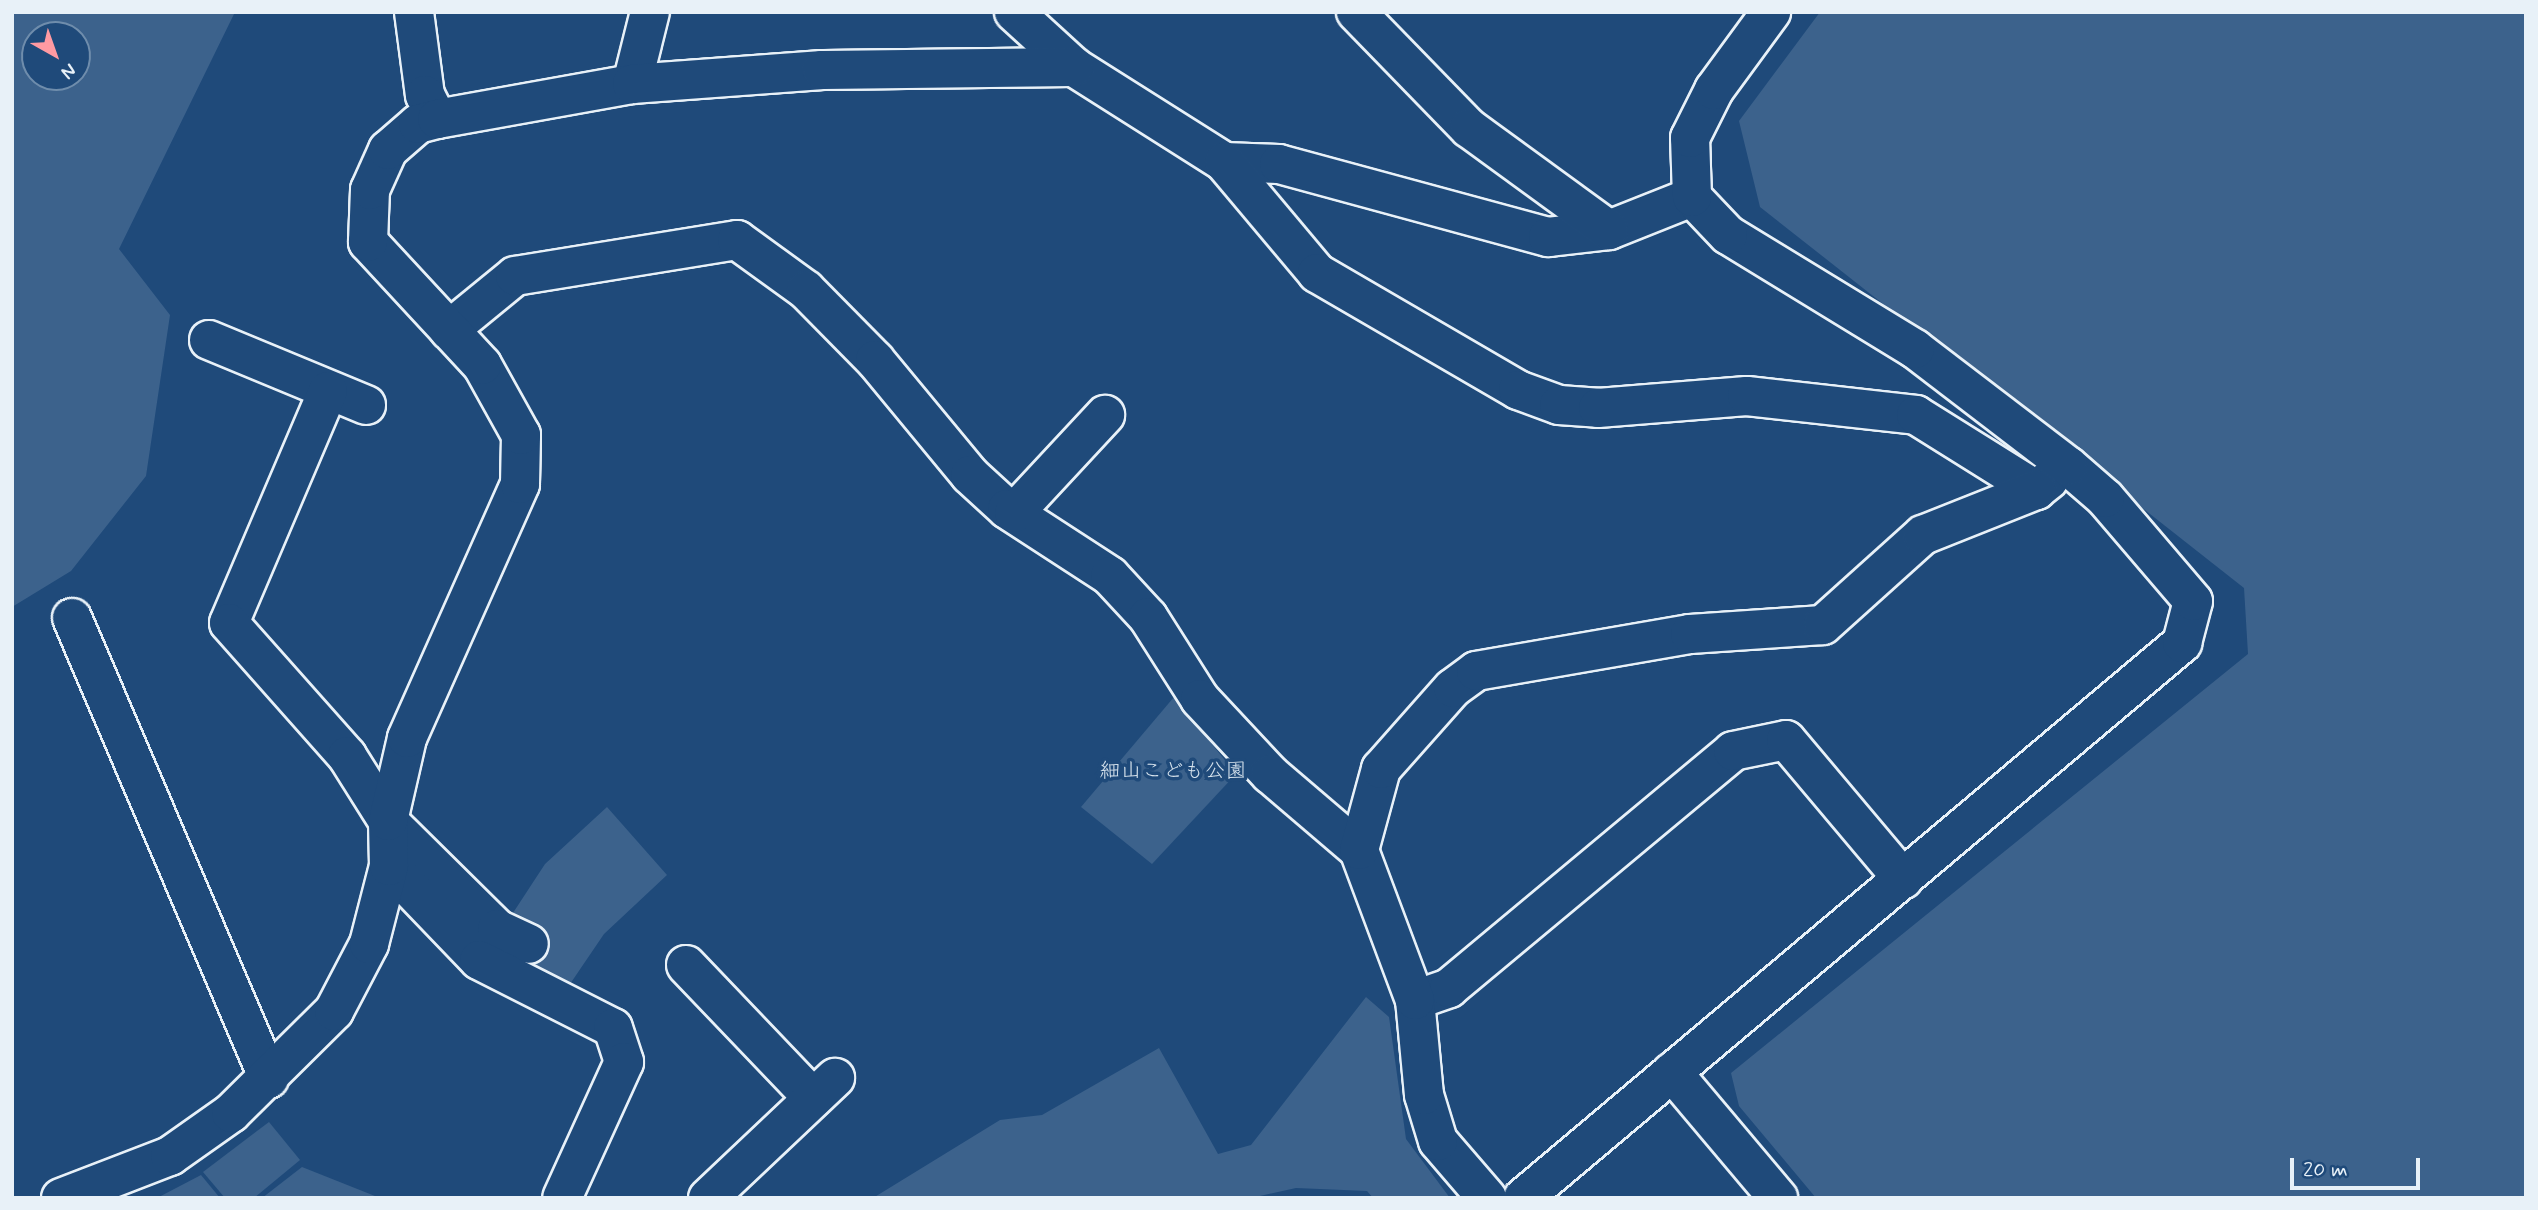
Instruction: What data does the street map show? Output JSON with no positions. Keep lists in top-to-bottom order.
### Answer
{
  "parks": ["細山こども公園"],
  "scale_bar": "20 m",
  "north": "bottom right"
}
